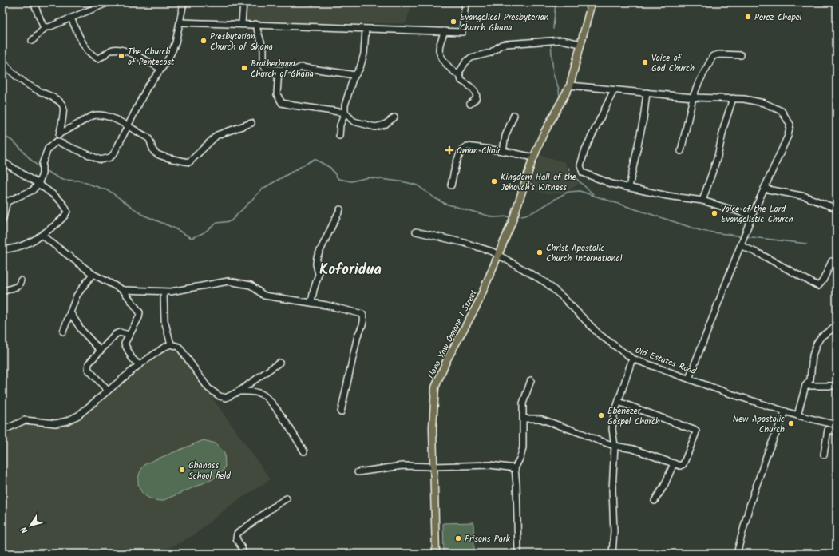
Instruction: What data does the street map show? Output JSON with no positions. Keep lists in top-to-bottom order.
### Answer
{
  "streets": {
    "main road": ["Nana Yaw Omane I Street"],
    "street": ["Old Estates Road"]
  },
  "crossings": [
    ["Nana Yaw Omane I Street", "Old Estates Road"]
  ],
  "districts": ["Koforidua"],
  "places": {
    "other": [
      "Perez Chapel",
      "Evangelical Presbyterian Church Ghana",
      "Presbyterian Church of Ghana",
      "The Church of Pentecost",
      "Voice of God Church",
      "Brotherhood Church of Ghana",
      "Kingdom Hall of the Jehovah's Witness",
      "Voice of the Lord Evangelistic Church",
      "Christ Apostolic Church International",
      "Ebenezer Gospel Church",
      "New Apostolic Church",
      "Ghanass School field",
      "Prisons Park"
    ],
    "health": ["Oman Clinic"]
  },
  "north": "bottom left"
}
